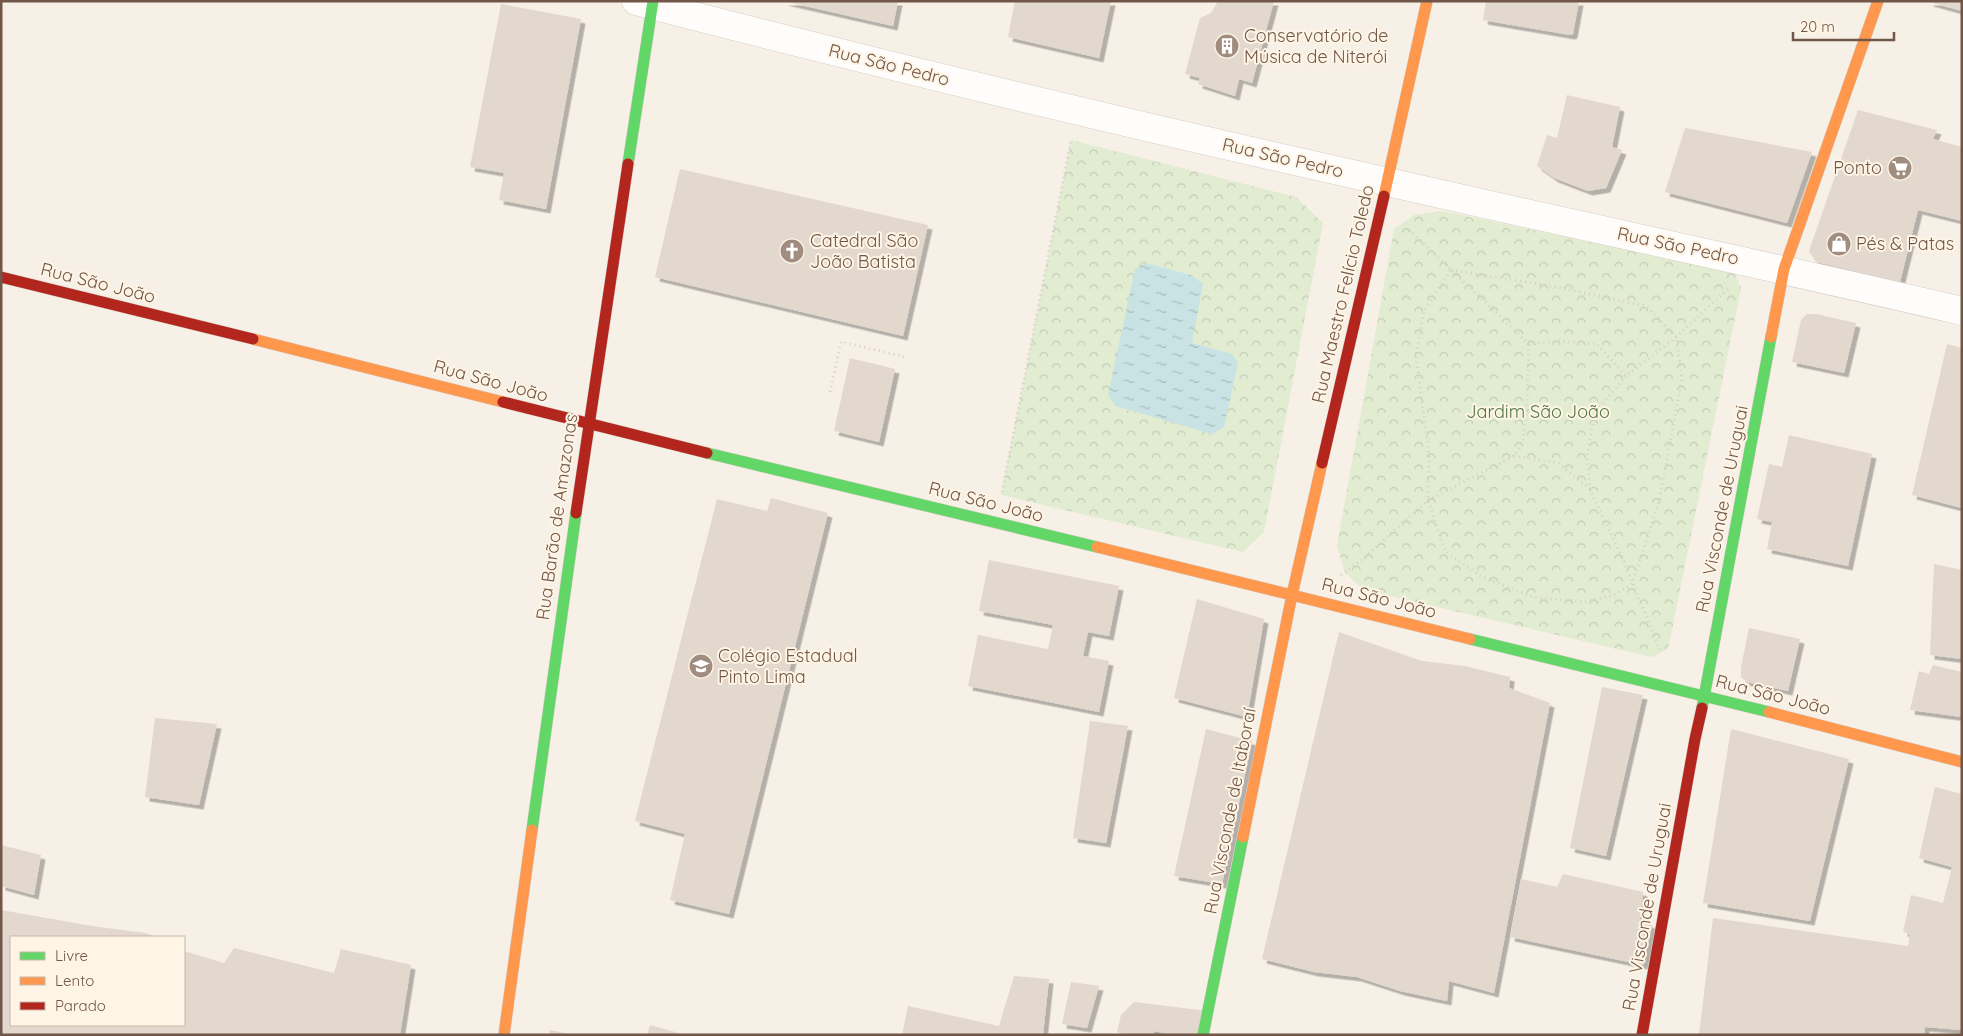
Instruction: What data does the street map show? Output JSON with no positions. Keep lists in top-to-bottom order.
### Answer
{
  "streets": {
    "street": [
      "Rua São Pedro",
      "Rua São João",
      "Rua Maestro Felício Toledo",
      "Rua Visconde de Uruguai",
      "Rua Barão de Amazonas",
      "Rua Visconde de Itaboraí"
    ]
  },
  "crossings": [
    ["Rua São Pedro", "Rua Maestro Felício Toledo"],
    ["Rua São Pedro", "Rua Visconde de Uruguai"],
    ["Rua São Pedro", "Rua Barão de Amazonas"],
    ["Rua São João", "Rua Maestro Felício Toledo"],
    ["Rua São João", "Rua Visconde de Uruguai"],
    ["Rua São João", "Rua Barão de Amazonas"],
    ["Rua São João", "Rua Visconde de Itaboraí"],
    ["Rua Maestro Felício Toledo", "Rua Visconde de Itaboraí"]
  ],
  "parks": ["Jardim São João"],
  "places": {
    "building": ["Conservatório de Música de Niterói"],
    "supermarket": ["Ponto"],
    "shop": ["Pés & Patas"],
    "church": ["Catedral São João Batista"],
    "school or university": ["Colégio Estadual Pinto Lima"]
  },
  "legend": ["Livre", "Lento", "Parado"],
  "scale_bar": "20 m"
}
